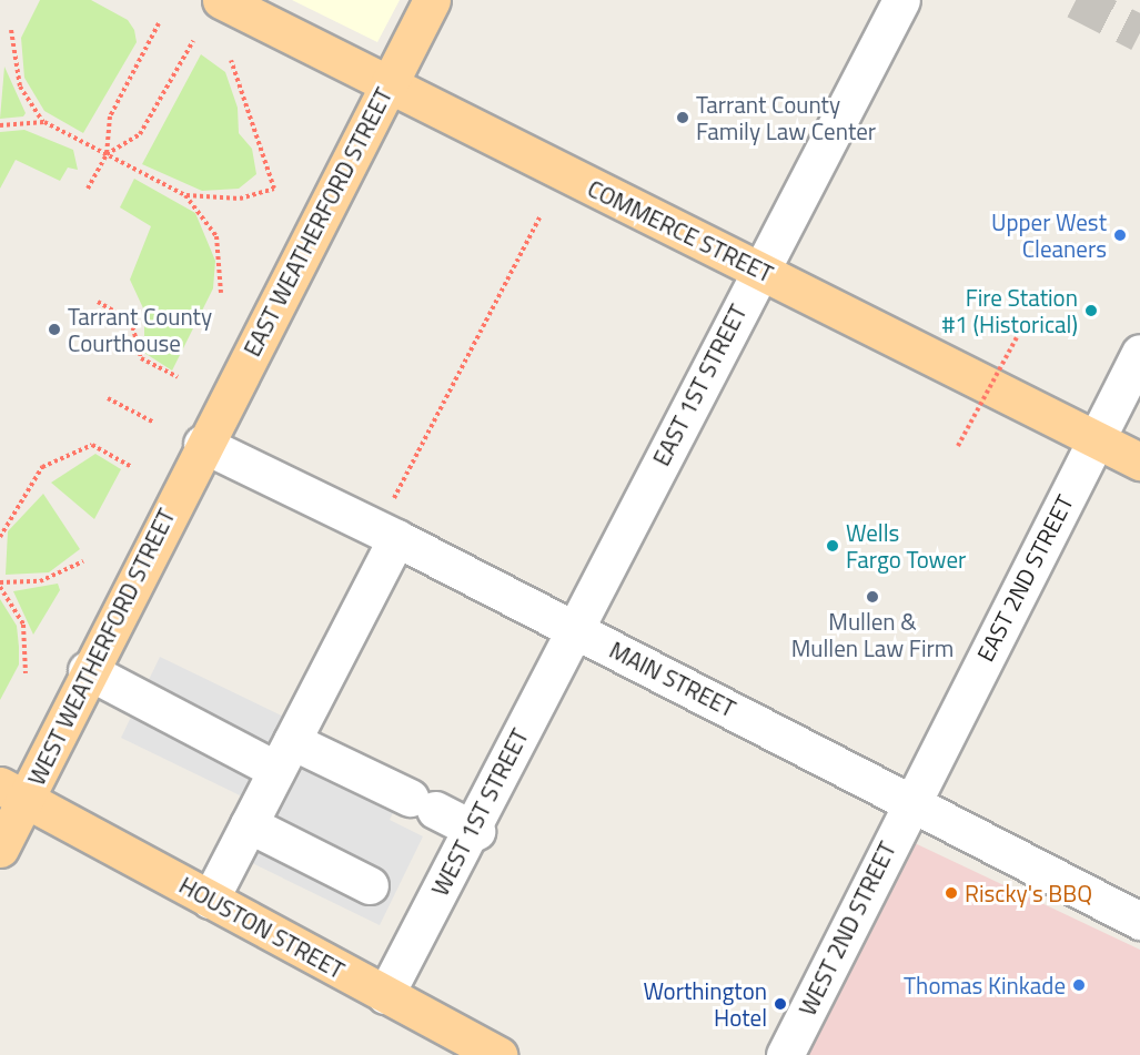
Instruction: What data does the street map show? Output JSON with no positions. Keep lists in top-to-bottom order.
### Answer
{
  "streets": {
    "main road": [
      "EAST WEATHERFORD STREET",
      "COMMERCE STREET",
      "WEST WEATHERFORD STREET",
      "HOUSTON STREET"
    ],
    "street": [
      "EAST 1ST STREET",
      "EAST 2ND STREET",
      "MAIN STREET",
      "WEST 1ST STREET",
      "WEST 2ND STREET"
    ]
  },
  "crossings": [
    ["EAST WEATHERFORD STREET", "COMMERCE STREET"],
    ["EAST WEATHERFORD STREET", "WEST WEATHERFORD STREET"],
    ["EAST WEATHERFORD STREET", "MAIN STREET"],
    ["COMMERCE STREET", "EAST 1ST STREET"],
    ["COMMERCE STREET", "EAST 2ND STREET"],
    ["EAST 1ST STREET", "MAIN STREET"],
    ["EAST 1ST STREET", "WEST 1ST STREET"],
    ["EAST 2ND STREET", "MAIN STREET"],
    ["EAST 2ND STREET", "WEST 2ND STREET"],
    ["WEST WEATHERFORD STREET", "MAIN STREET"],
    ["WEST WEATHERFORD STREET", "HOUSTON STREET"],
    ["MAIN STREET", "WEST 1ST STREET"],
    ["MAIN STREET", "WEST 2ND STREET"],
    ["WEST 1ST STREET", "HOUSTON STREET"]
  ],
  "places": [
    "Tarrant County Family Law Center",
    "Upper West Cleaners",
    "Fire Station #1 (Historical)",
    "Tarrant County Courthouse",
    "Wells Fargo Tower",
    "Mullen & Mullen Law Firm",
    "Riscky's BBQ",
    "Thomas Kinkade",
    "Worthington Hotel"
  ]
}
